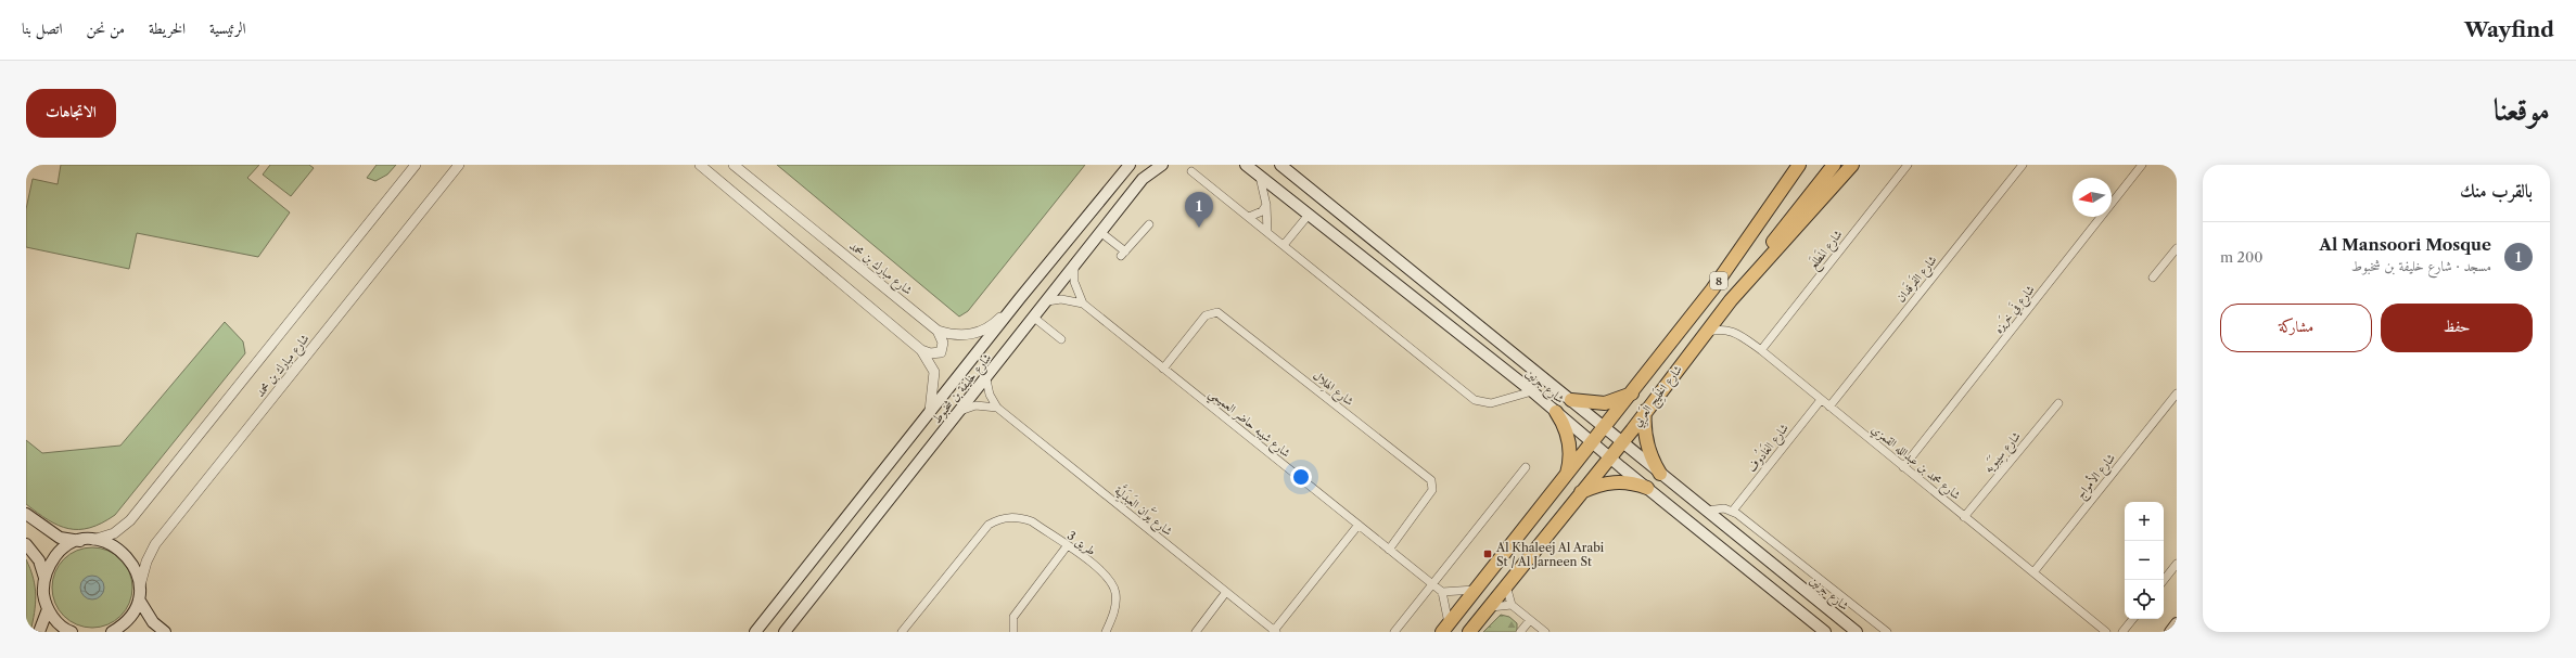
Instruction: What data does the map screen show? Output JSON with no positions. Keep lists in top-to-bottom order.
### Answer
{
  "streets": {
    "highway": ["8", "شارع الخَلِيج العَربِي"],
    "main road": ["شارع جرنين", "شارع خليفة بن شخبوط"],
    "street": [
      "شارع المَطلَع",
      "شارع مبارك بن محمد",
      "شارع الفَرقَدان",
      "شارع فَي خرَيزه",
      "شارع الهِلال",
      "شارع شيبه حاضر العميمي",
      "شارع الغَادُوف",
      "شارع سِيبَوَيه",
      "شارع محمد بن عبدالله القمزي",
      "شارع الأمواج",
      "شارع يَوَّان العَبدَلِيَّة",
      "طريق 3"
    ]
  },
  "crossings": [
    ["شارع المَطلَع", "شارع محمد بن عبدالله القمزي"],
    ["شارع مبارك بن محمد", "شارع خليفة بن شخبوط"],
    ["شارع الفَرقَدان", "شارع محمد بن عبدالله القمزي"],
    ["شارع فَي خرَيزه", "شارع محمد بن عبدالله القمزي"],
    ["شارع جرنين", "شارع الخَلِيج العَربِي"],
    ["شارع خليفة بن شخبوط", "شارع شيبه حاضر العميمي"],
    ["شارع خليفة بن شخبوط", "شارع يَوَّان العَبدَلِيَّة"],
    ["شارع الهِلال", "شارع شيبه حاضر العميمي"],
    ["شارع الخَلِيج العَربِي", "شارع محمد بن عبدالله القمزي"],
    ["شارع الغَادُوف", "شارع محمد بن عبدالله القمزي"],
    ["شارع سِيبَوَيه", "شارع محمد بن عبدالله القمزي"],
    ["شارع محمد بن عبدالله القمزي", "شارع الأمواج"]
  ],
  "places": {
    "transit": ["Al Khaleej Al Arabi St / Al Jarneen St"]
  },
  "north": "left",
  "page": {
    "header": "Wayfind",
    "nav": [
      "الرئيسية",
      "الخريطة",
      "من نحن",
      "اتصل بنا"
    ],
    "title": "موقعنا",
    "buttons": [
      "الاتجاهات",
      ["حفظ", "مشاركة"]
    ],
    "heading": "بالقرب منك",
    "pins": "1",
    "list": [
      {
        "mark": "1",
        "name": "Al Mansoori Mosque",
        "note": "مسجد · شارع خليفة بن شخبوط",
        "value": "200 m"
      }
    ],
    "map_buttons": ["+", "−"]
  }
}
